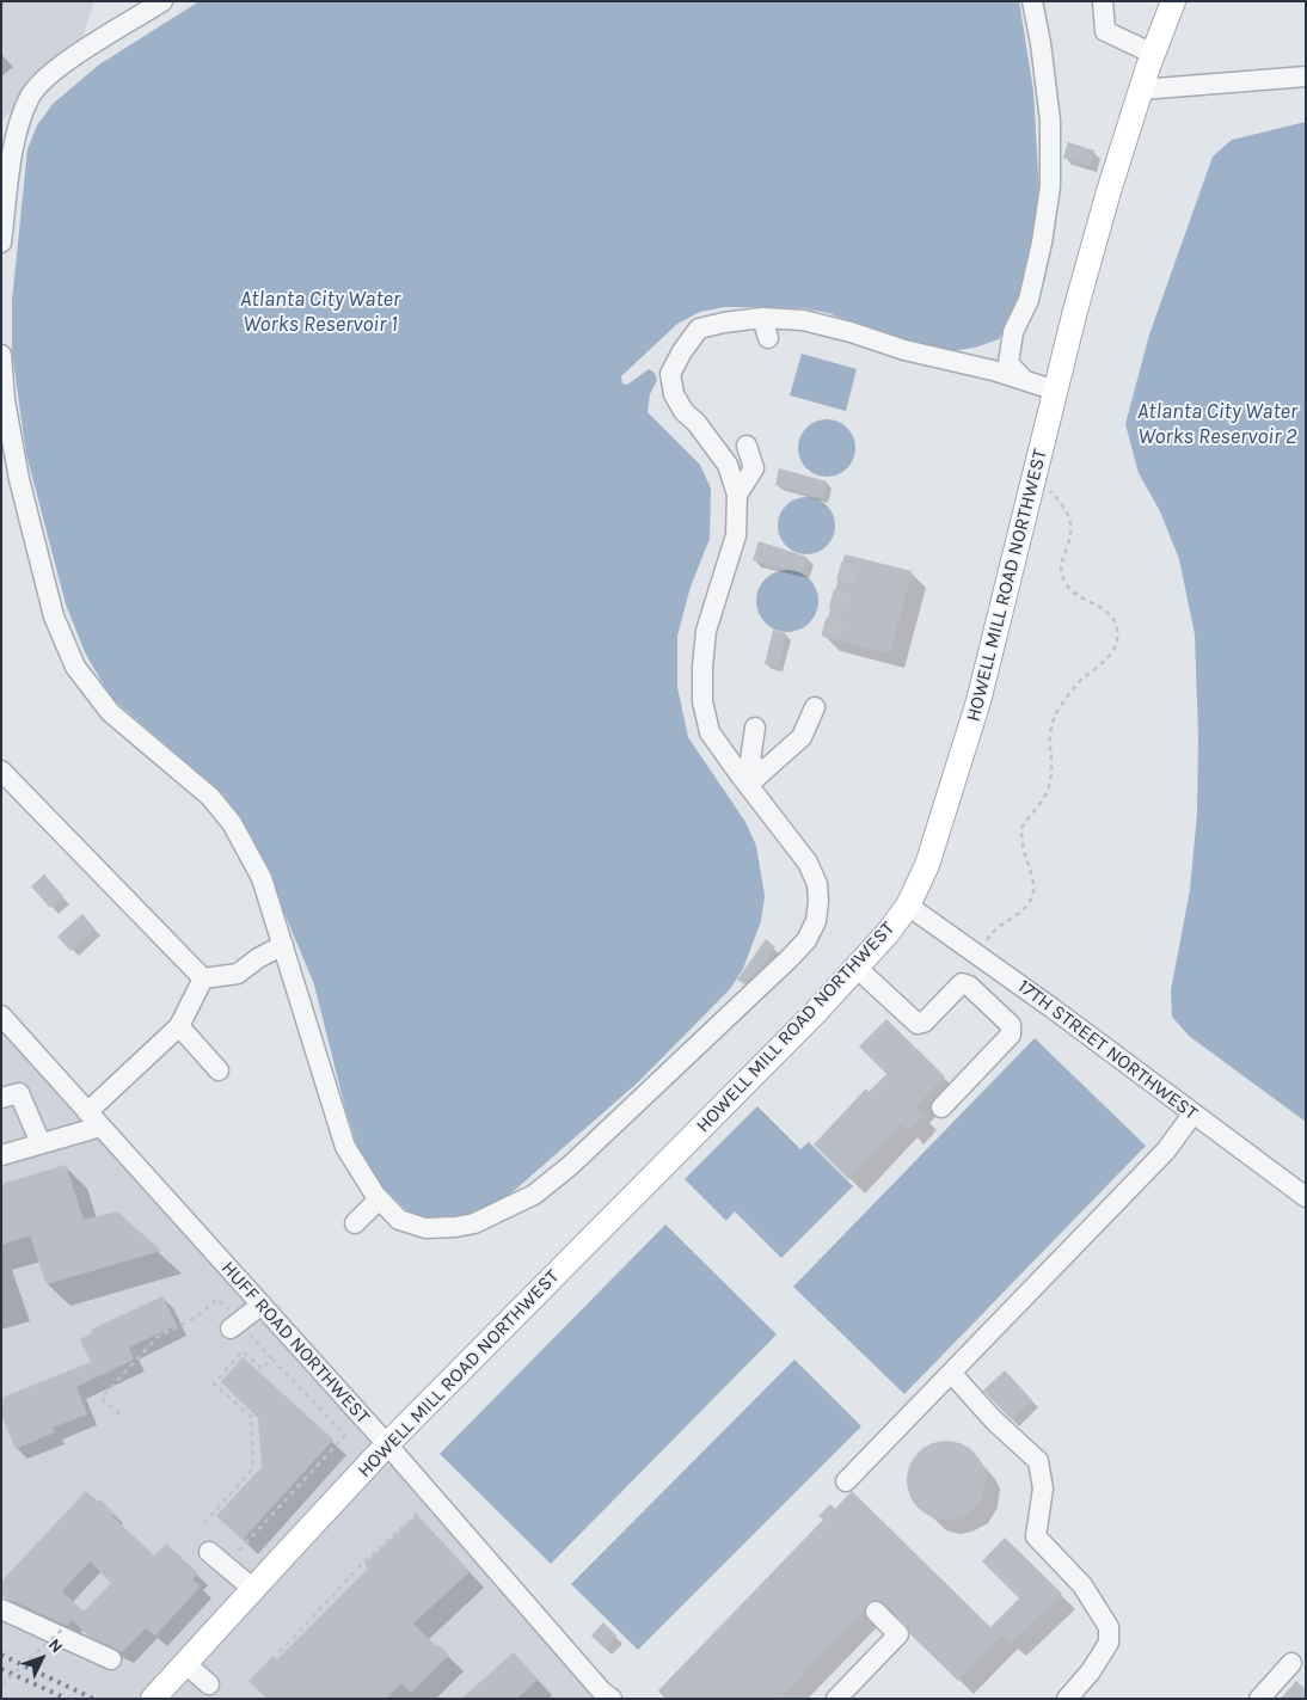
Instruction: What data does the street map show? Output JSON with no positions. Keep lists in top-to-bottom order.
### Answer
{
  "streets": {
    "main road": ["HOWELL MILL ROAD NORTHWEST"],
    "street": ["17TH STREET NORTHWEST", "HUFF ROAD NORTHWEST"]
  },
  "crossings": [
    ["HOWELL MILL ROAD NORTHWEST", "17TH STREET NORTHWEST"],
    ["HOWELL MILL ROAD NORTHWEST", "HUFF ROAD NORTHWEST"]
  ],
  "water": ["Atlanta City Water Works Reservoir 1", "Atlanta City Water Works Reservoir 2"],
  "north": "top right"
}
